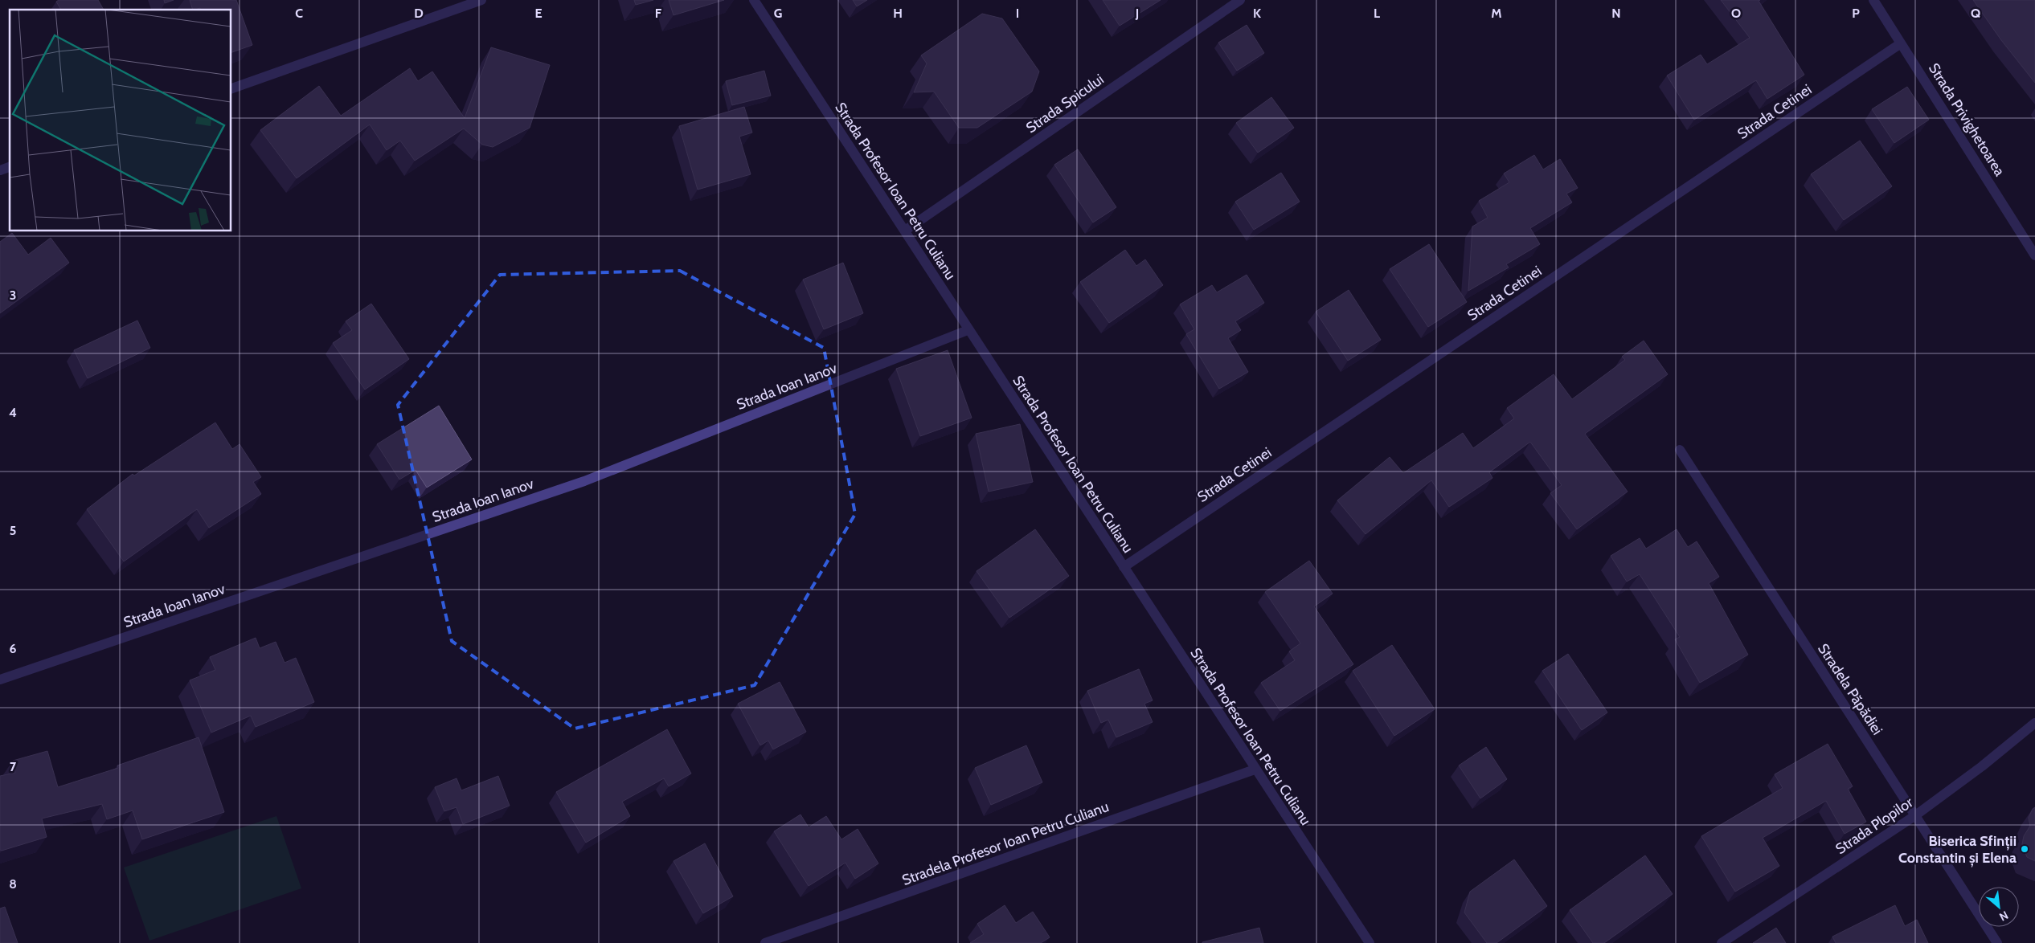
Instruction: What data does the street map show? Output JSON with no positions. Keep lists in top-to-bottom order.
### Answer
{
  "streets": {
    "street": [
      "Strada Spicului",
      "Strada Cetinei",
      "Strada Privighetoarea",
      "Strada Profesor Ioan Petru Culianu",
      "Strada Ioan Ianov",
      "Stradela Păpădiei",
      "Strada Plopilor",
      "Stradela Profesor Ioan Petru Culianu"
    ]
  },
  "crossings": [
    ["Strada Spicului", "Strada Profesor Ioan Petru Culianu"],
    ["Strada Cetinei", "Strada Privighetoarea"],
    ["Strada Cetinei", "Strada Profesor Ioan Petru Culianu"],
    ["Strada Profesor Ioan Petru Culianu", "Strada Ioan Ianov"],
    ["Strada Profesor Ioan Petru Culianu", "Stradela Profesor Ioan Petru Culianu"],
    ["Stradela Păpădiei", "Strada Plopilor"]
  ],
  "places": ["Biserica Sfinții Constantin și Elena"],
  "north": "bottom right",
  "grid": {
    "columns": [
      "C",
      "D",
      "E",
      "F",
      "G",
      "H",
      "I",
      "J",
      "K",
      "L",
      "M",
      "N",
      "O",
      "P",
      "Q"
    ],
    "rows": [
      "3",
      "4",
      "5",
      "6",
      "7",
      "8"
    ]
  }
}
